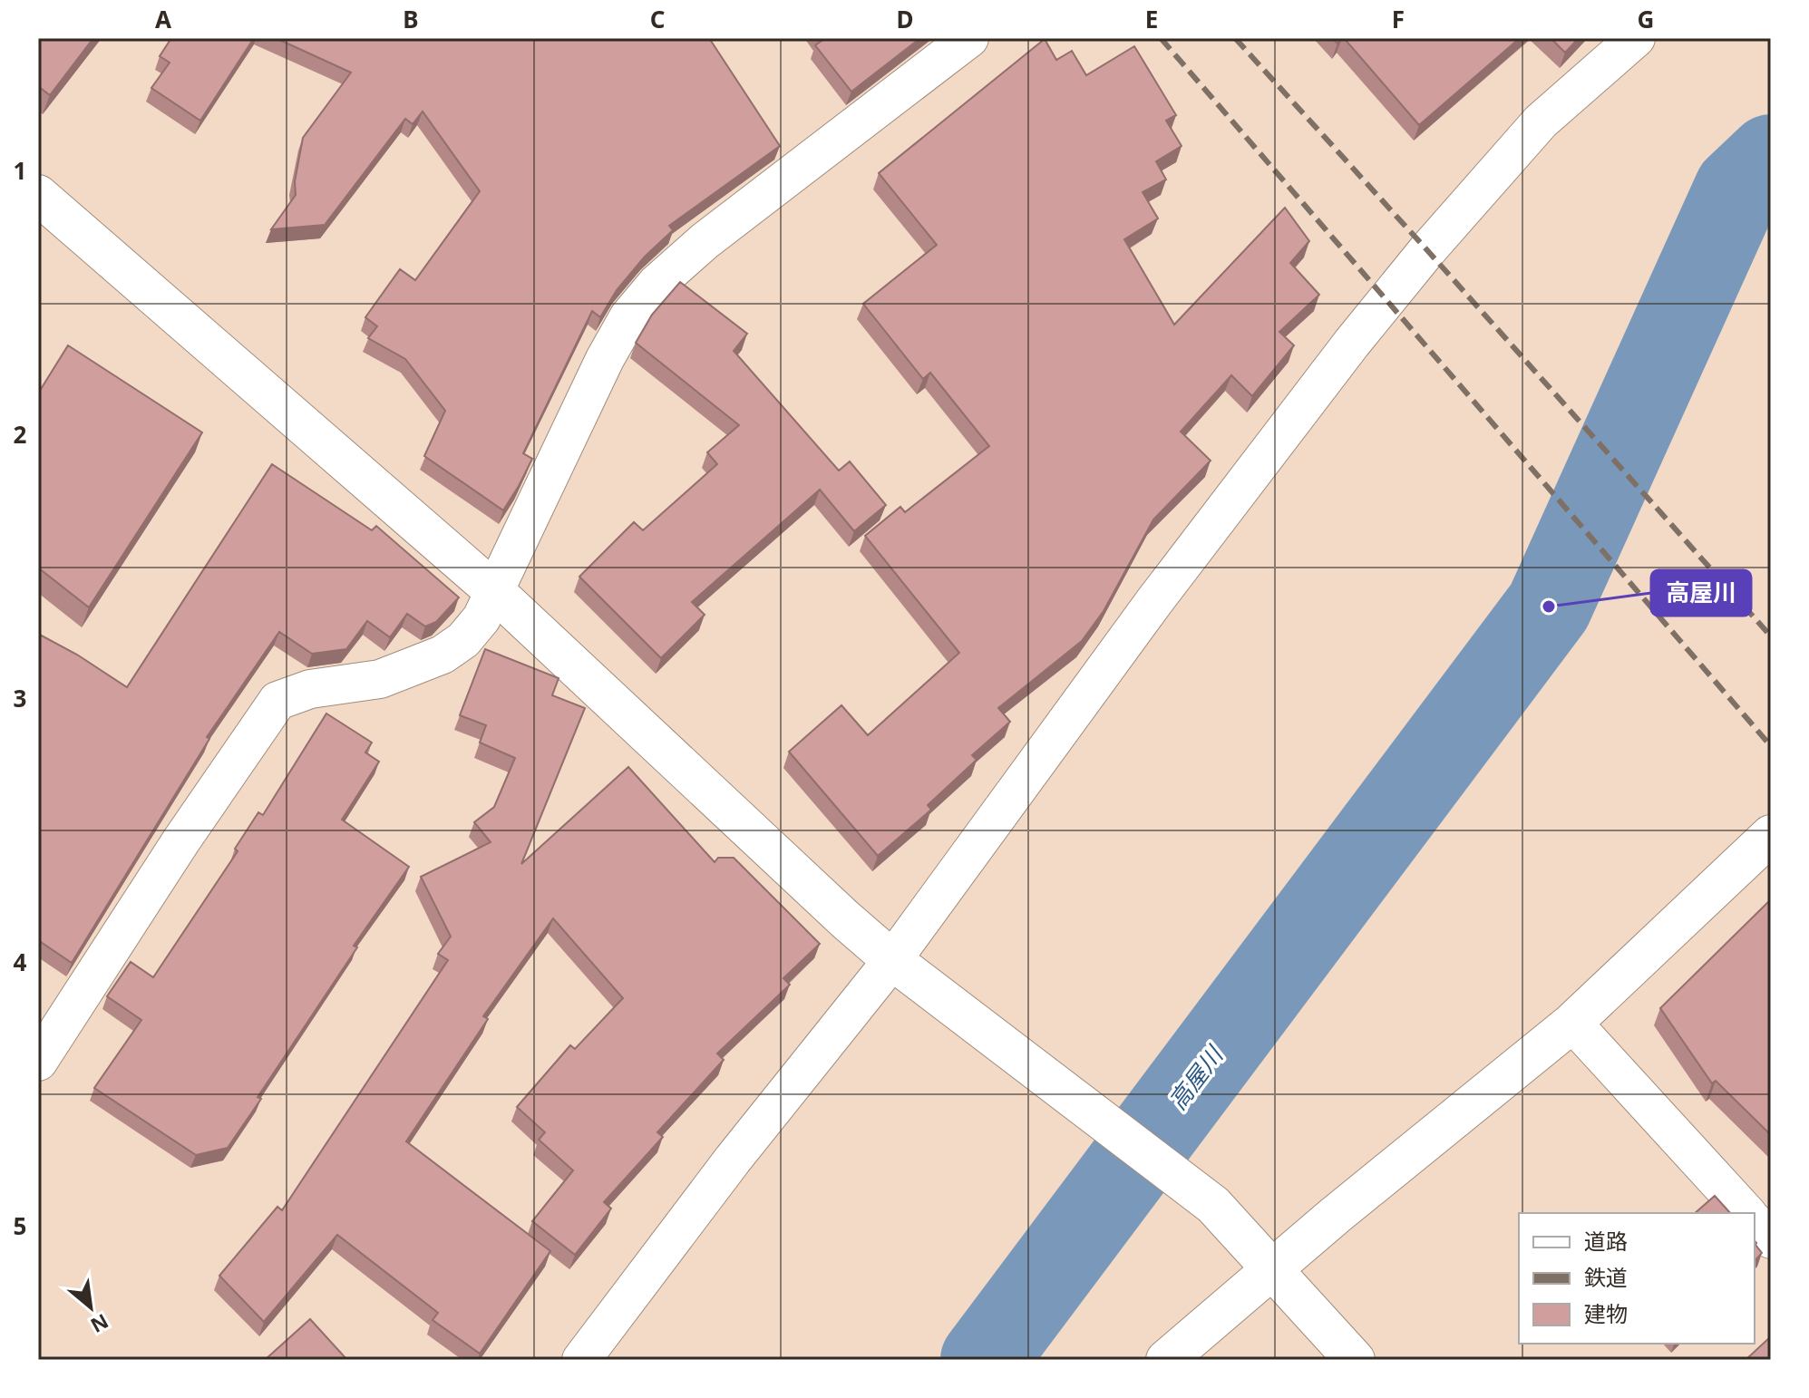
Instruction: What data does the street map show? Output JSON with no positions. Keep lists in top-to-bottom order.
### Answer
{
  "water": ["高屋川"],
  "places": ["高屋川"],
  "legend": ["道路", "鉄道", "建物"],
  "north": "bottom right",
  "grid": {
    "columns": [
      "A",
      "B",
      "C",
      "D",
      "E",
      "F",
      "G"
    ],
    "rows": [
      "1",
      "2",
      "3",
      "4",
      "5"
    ]
  }
}
